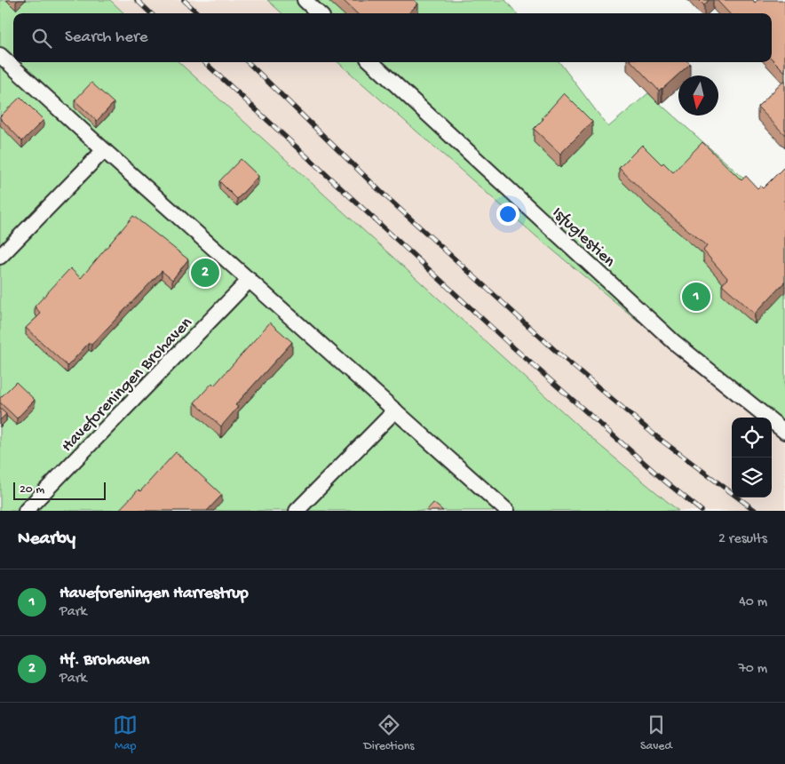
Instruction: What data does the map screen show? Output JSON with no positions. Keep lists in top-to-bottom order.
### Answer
{
  "streets": {
    "lane": ["Isfuglestien", "Haveforeningen Brohaven"]
  },
  "scale_bar": "20 m",
  "north": "bottom",
  "page": {
    "search": "Search here",
    "pins": ["2", "1"],
    "scale": "20 m",
    "heading": ["Nearby", "2 results"],
    "list": [
      {
        "mark": "1",
        "name": "Haveforeningen Harrestrup",
        "note": "Park",
        "value": "40 m"
      },
      {
        "mark": "2",
        "name": "Hf. Brohaven",
        "note": "Park",
        "value": "70 m"
      }
    ],
    "nav": ["Map", "Directions", "Saved"]
  }
}
